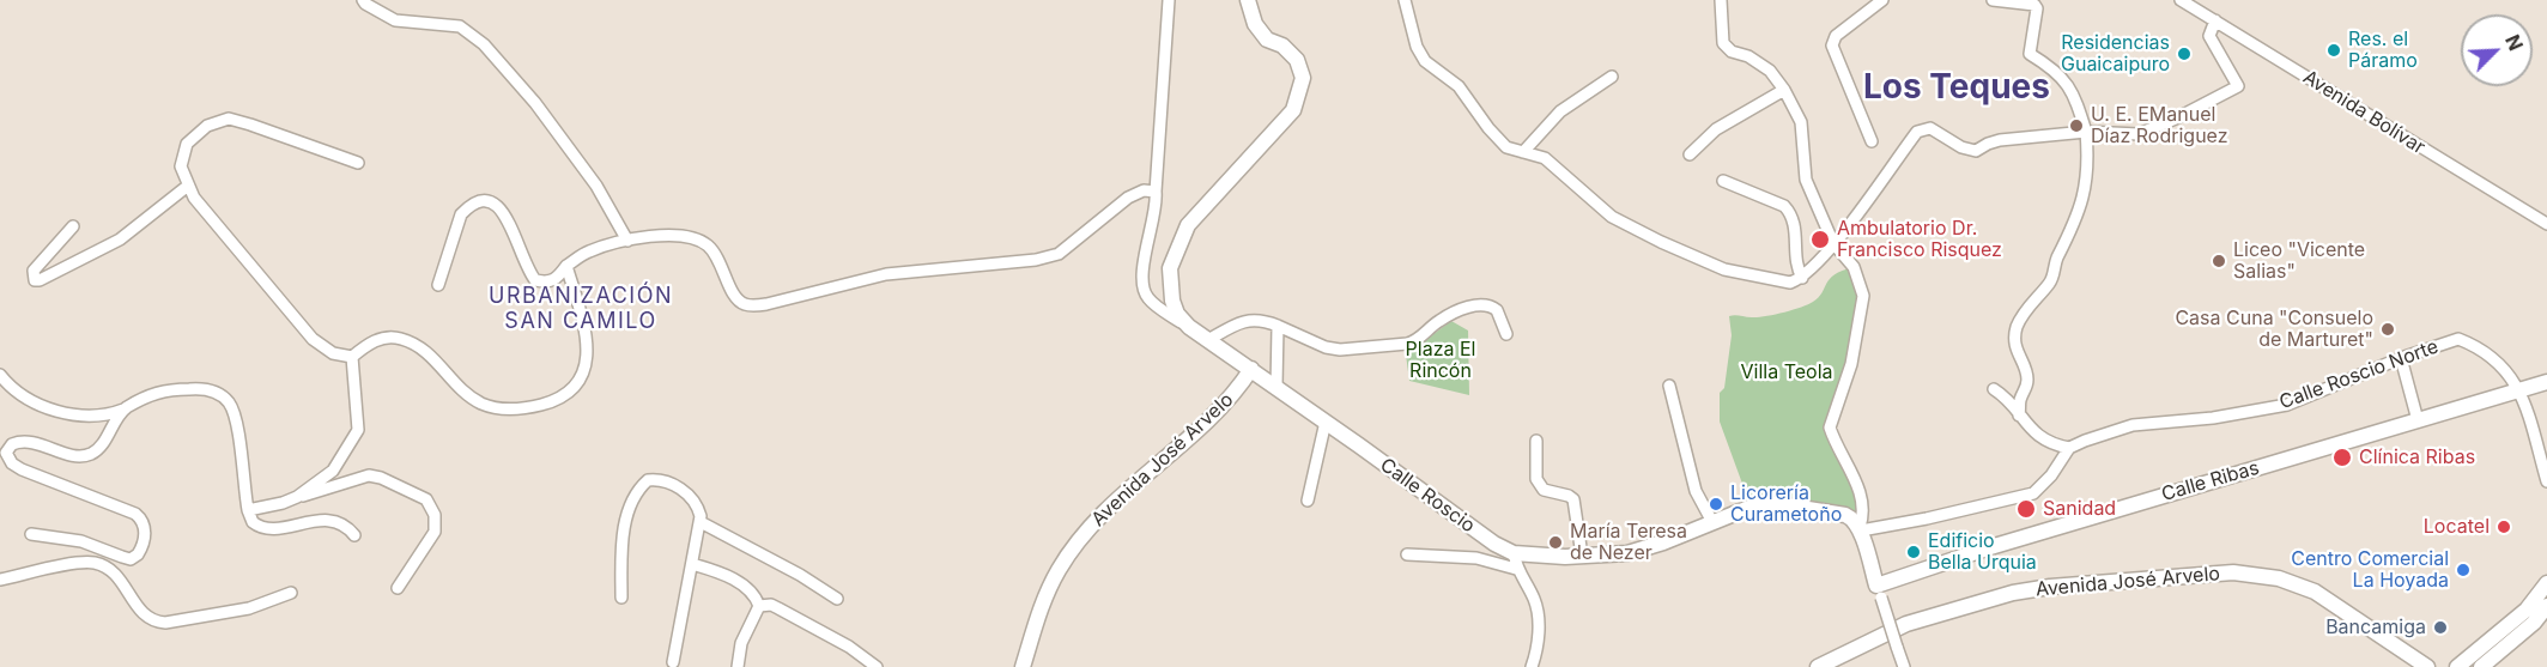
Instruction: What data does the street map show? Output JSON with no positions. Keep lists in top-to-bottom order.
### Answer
{
  "streets": {
    "street": [
      "Avenida Bolívar",
      "Calle Roscio Norte",
      "Avenida José Arvelo",
      "Calle Ribas",
      "Calle Roscio"
    ]
  },
  "crossings": [
    ["Calle Roscio Norte", "Calle Ribas"],
    ["Avenida José Arvelo", "Calle Roscio"]
  ],
  "districts": ["Los Teques", "URBANIZACIÓN SAN CAMILO"],
  "parks": ["Plaza El Rincón", "Villa Teola"],
  "places": [
    "Res. el Páramo",
    "Residencias Guaicaipuro",
    "U. E. EManuel Díaz Rodriguez",
    "Ambulatorio Dr. Francisco Risquez",
    "Liceo \"Vicente Salias\"",
    "Casa Cuna \"Consuelo de Marturet\"",
    "Clínica Ribas",
    "Licorería Curametoño",
    "Sanidad",
    "Locatel",
    "María Teresa de Nezer",
    "Edificio Bella Urquia",
    "Centro Comercial La Hoyada",
    "Bancamiga"
  ],
  "north": "top right"
}
